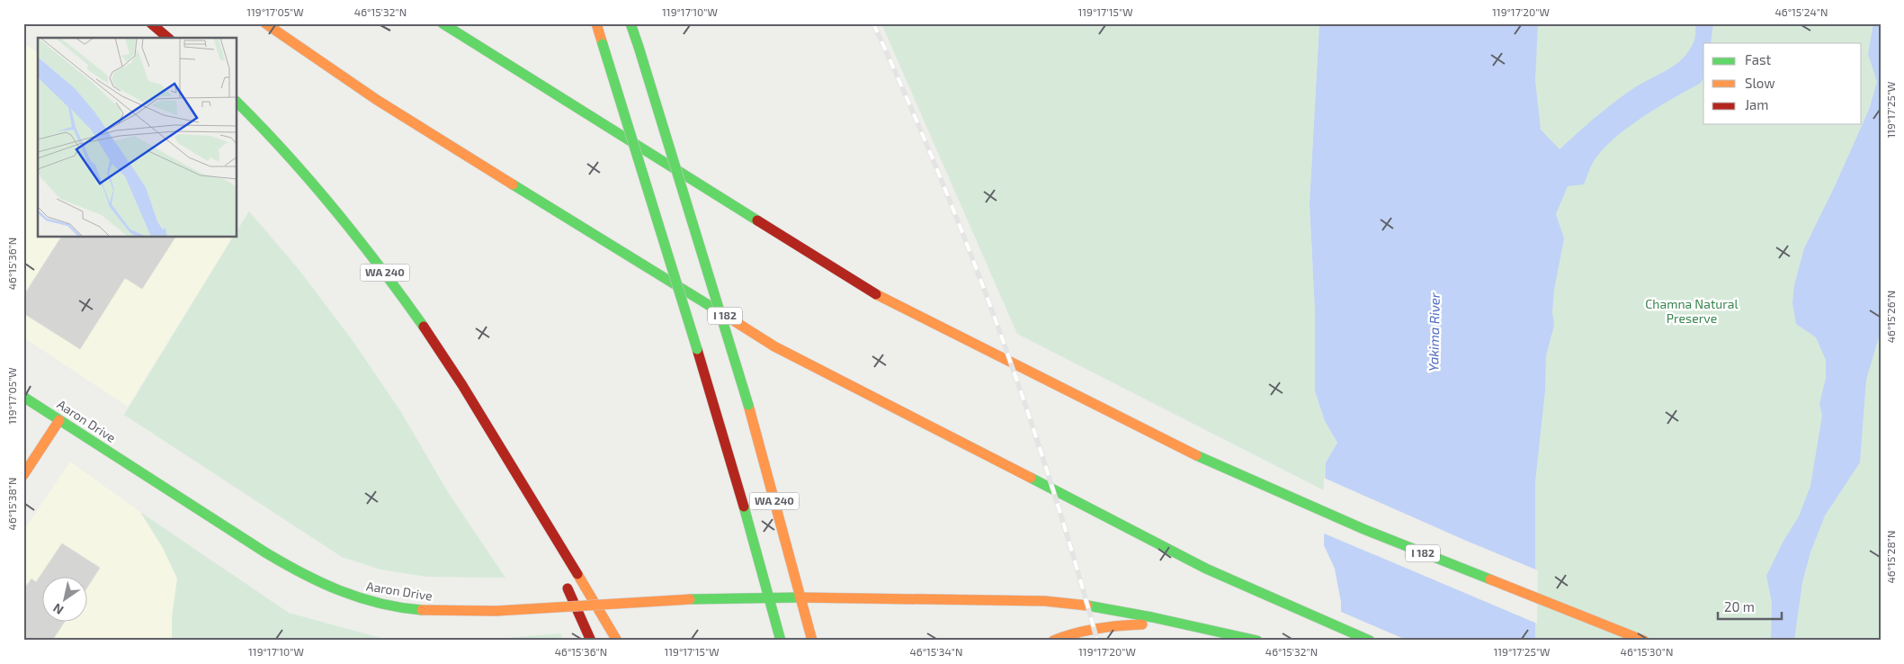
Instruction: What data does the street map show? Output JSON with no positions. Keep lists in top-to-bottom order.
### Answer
{
  "streets": {
    "main road": ["WA 240", "I 182", "Aaron Drive"]
  },
  "crossings": [
    ["WA 240", "Aaron Drive"]
  ],
  "water": ["Yakima River"],
  "parks": ["Chamna Natural Preserve"],
  "legend": ["Fast", "Slow", "Jam"],
  "scale_bar": "20 m",
  "north": "bottom left",
  "coordinates": [
    "119°17'05\"W",
    "46°15'32\"N",
    "119°17'10\"W",
    "119°17'15\"W",
    "119°17'20\"W",
    "46°15'24\"N",
    "119°17'25\"W",
    "46°15'36\"N",
    "46°15'26\"N",
    "46°15'38\"N",
    "46°15'28\"N",
    "46°15'34\"N",
    "46°15'30\"N"
  ]
}
